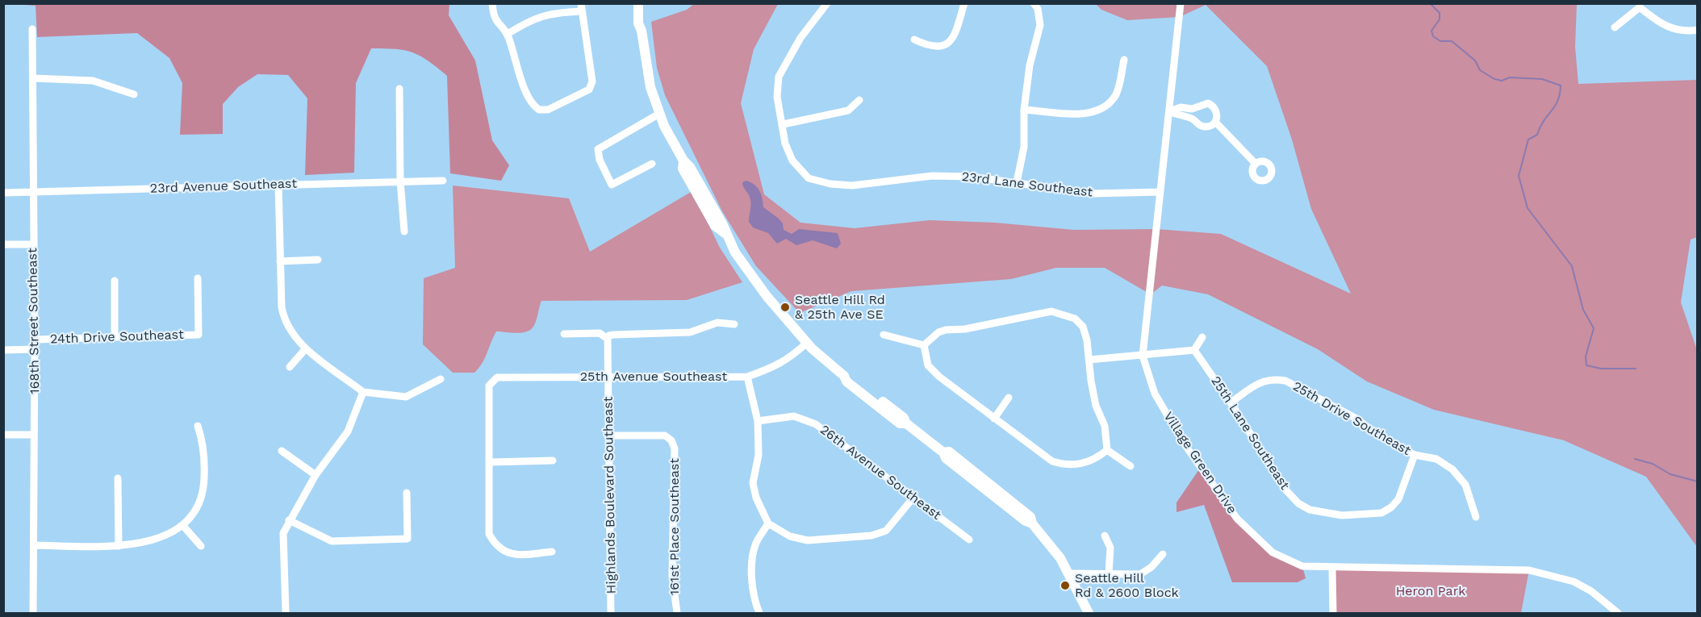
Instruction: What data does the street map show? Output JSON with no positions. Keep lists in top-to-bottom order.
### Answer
{
  "streets": {
    "street": [
      "23rd Lane Southeast",
      "23rd Avenue Southeast",
      "168th Street Southeast",
      "24th Drive Southeast",
      "25th Avenue Southeast",
      "25th Drive Southeast",
      "25th Lane Southeast",
      "Village Green Drive",
      "26th Avenue Southeast",
      "Highlands Boulevard Southeast",
      "161st Place Southeast"
    ]
  },
  "crossings": [
    ["23rd Lane Southeast", "Village Green Drive"],
    ["23rd Avenue Southeast", "168th Street Southeast"],
    ["168th Street Southeast", "24th Drive Southeast"],
    ["25th Avenue Southeast", "Highlands Boulevard Southeast"],
    ["25th Drive Southeast", "25th Lane Southeast"],
    ["Highlands Boulevard Southeast", "161st Place Southeast"]
  ],
  "parks": ["Heron Park"],
  "places": ["Seattle Hill Rd & 25th Ave SE", "Seattle Hill Rd & 2600 Block"]
}
